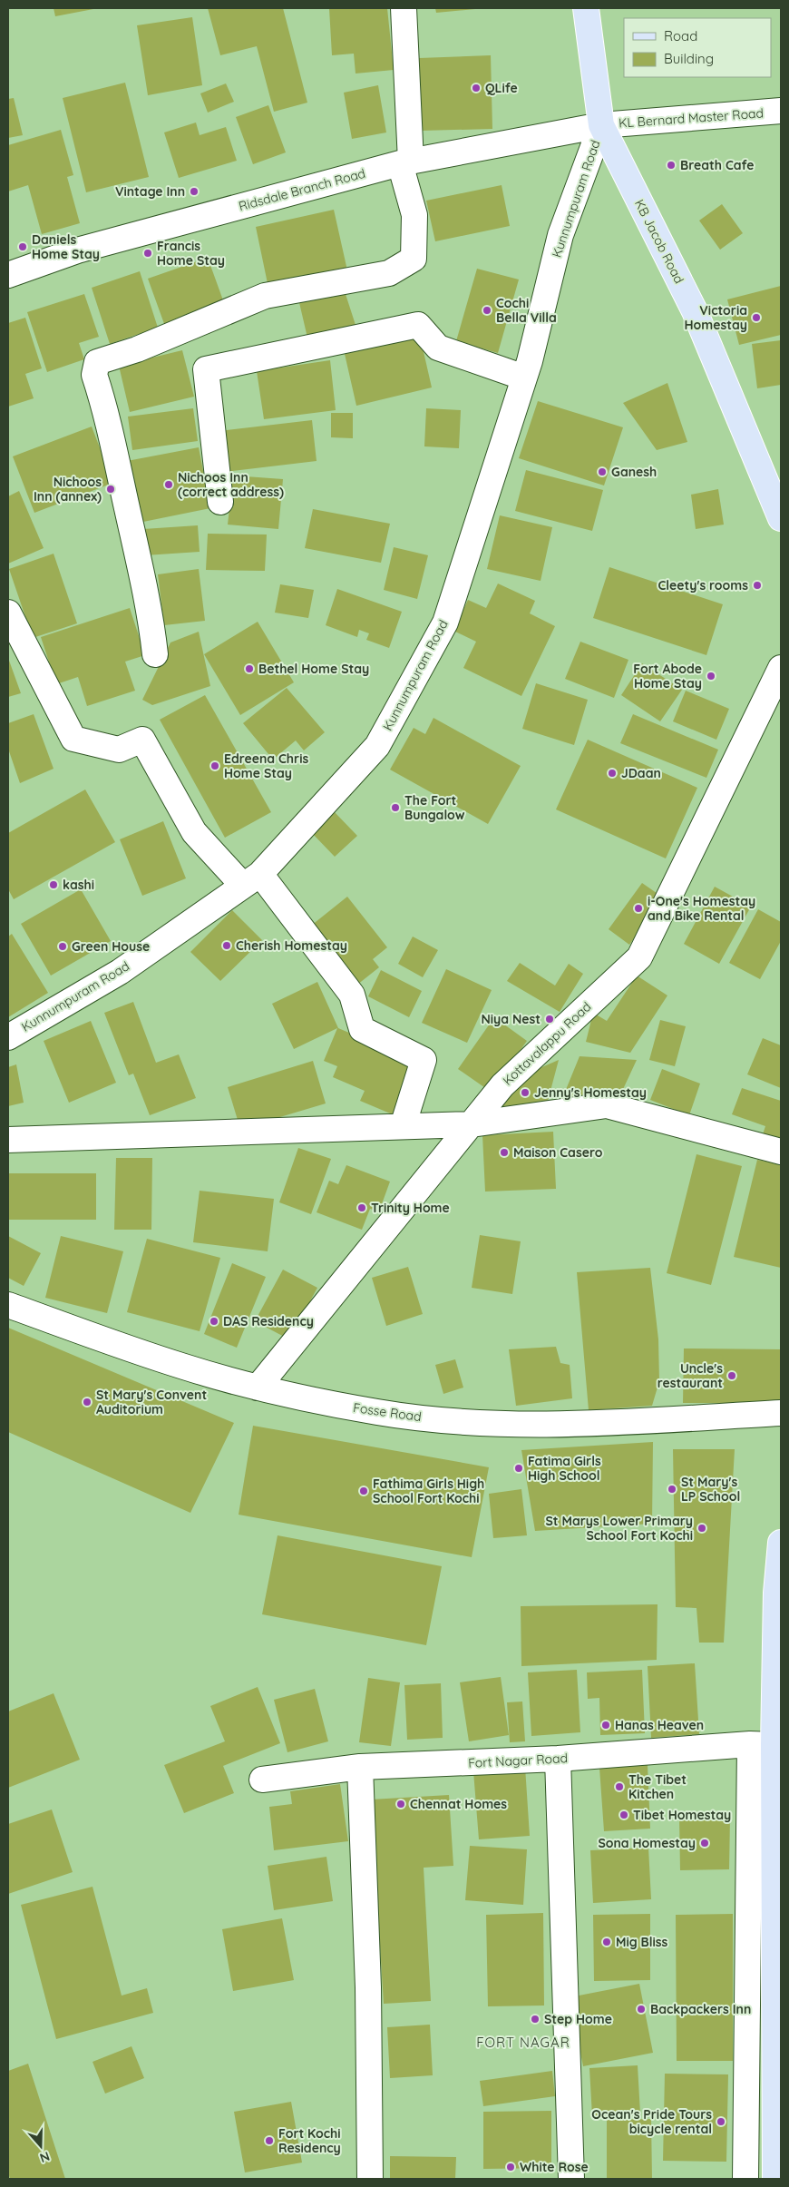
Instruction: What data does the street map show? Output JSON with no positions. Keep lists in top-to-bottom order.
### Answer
{
  "streets": {
    "main road": ["KB Jacob Road"],
    "street": [
      "KL Bernard Master Road",
      "Ridsdale Branch Road",
      "Kunnumpuram Road",
      "Kottavalappu Road",
      "Fosse Road",
      "Fort Nagar Road"
    ]
  },
  "crossings": [
    ["KL Bernard Master Road", "Ridsdale Branch Road"],
    ["KL Bernard Master Road", "Kunnumpuram Road"],
    ["KL Bernard Master Road", "KB Jacob Road"],
    ["Ridsdale Branch Road", "Kunnumpuram Road"],
    ["Ridsdale Branch Road", "KB Jacob Road"],
    ["Kunnumpuram Road", "KB Jacob Road"],
    ["Kottavalappu Road", "Fosse Road"]
  ],
  "districts": ["FORT NAGAR"],
  "places": [
    "QLife",
    "Breath Cafe",
    "Vintage Inn",
    "Daniels Home Stay",
    "Francis Home Stay",
    "Cochi Bella Villa",
    "Victoria Homestay",
    "Ganesh",
    "Nichoos Inn (correct address)",
    "Nichoos Inn (annex)",
    "Cleety's rooms",
    "Bethel Home Stay",
    "Fort Abode Home Stay",
    "Edreena Chris Home Stay",
    "JDaan",
    "The Fort Bungalow",
    "kashi",
    "i-One's Homestay and Bike Rental",
    "Cherish Homestay",
    "Green House",
    "Niya Nest",
    "Jenny's Homestay",
    "Maison Casero",
    "Trinity Home",
    "DAS Residency",
    "Uncle's restaurant",
    "St Mary's Convent Auditorium",
    "Fatima Girls High School",
    "St Mary's LP School",
    "Fathima Girls High School Fort Kochi",
    "St Marys Lower Primary School Fort Kochi",
    "Hanas Heaven",
    "The Tibet Kitchen",
    "Chennat Homes",
    "Tibet Homestay",
    "Sona Homestay",
    "Mig Bliss",
    "Backpackers Inn",
    "Step Home",
    "Ocean's Pride Tours bicycle rental",
    "Fort Kochi Residency",
    "White Rose"
  ],
  "legend": ["Road", "Building"],
  "north": "bottom"
}
